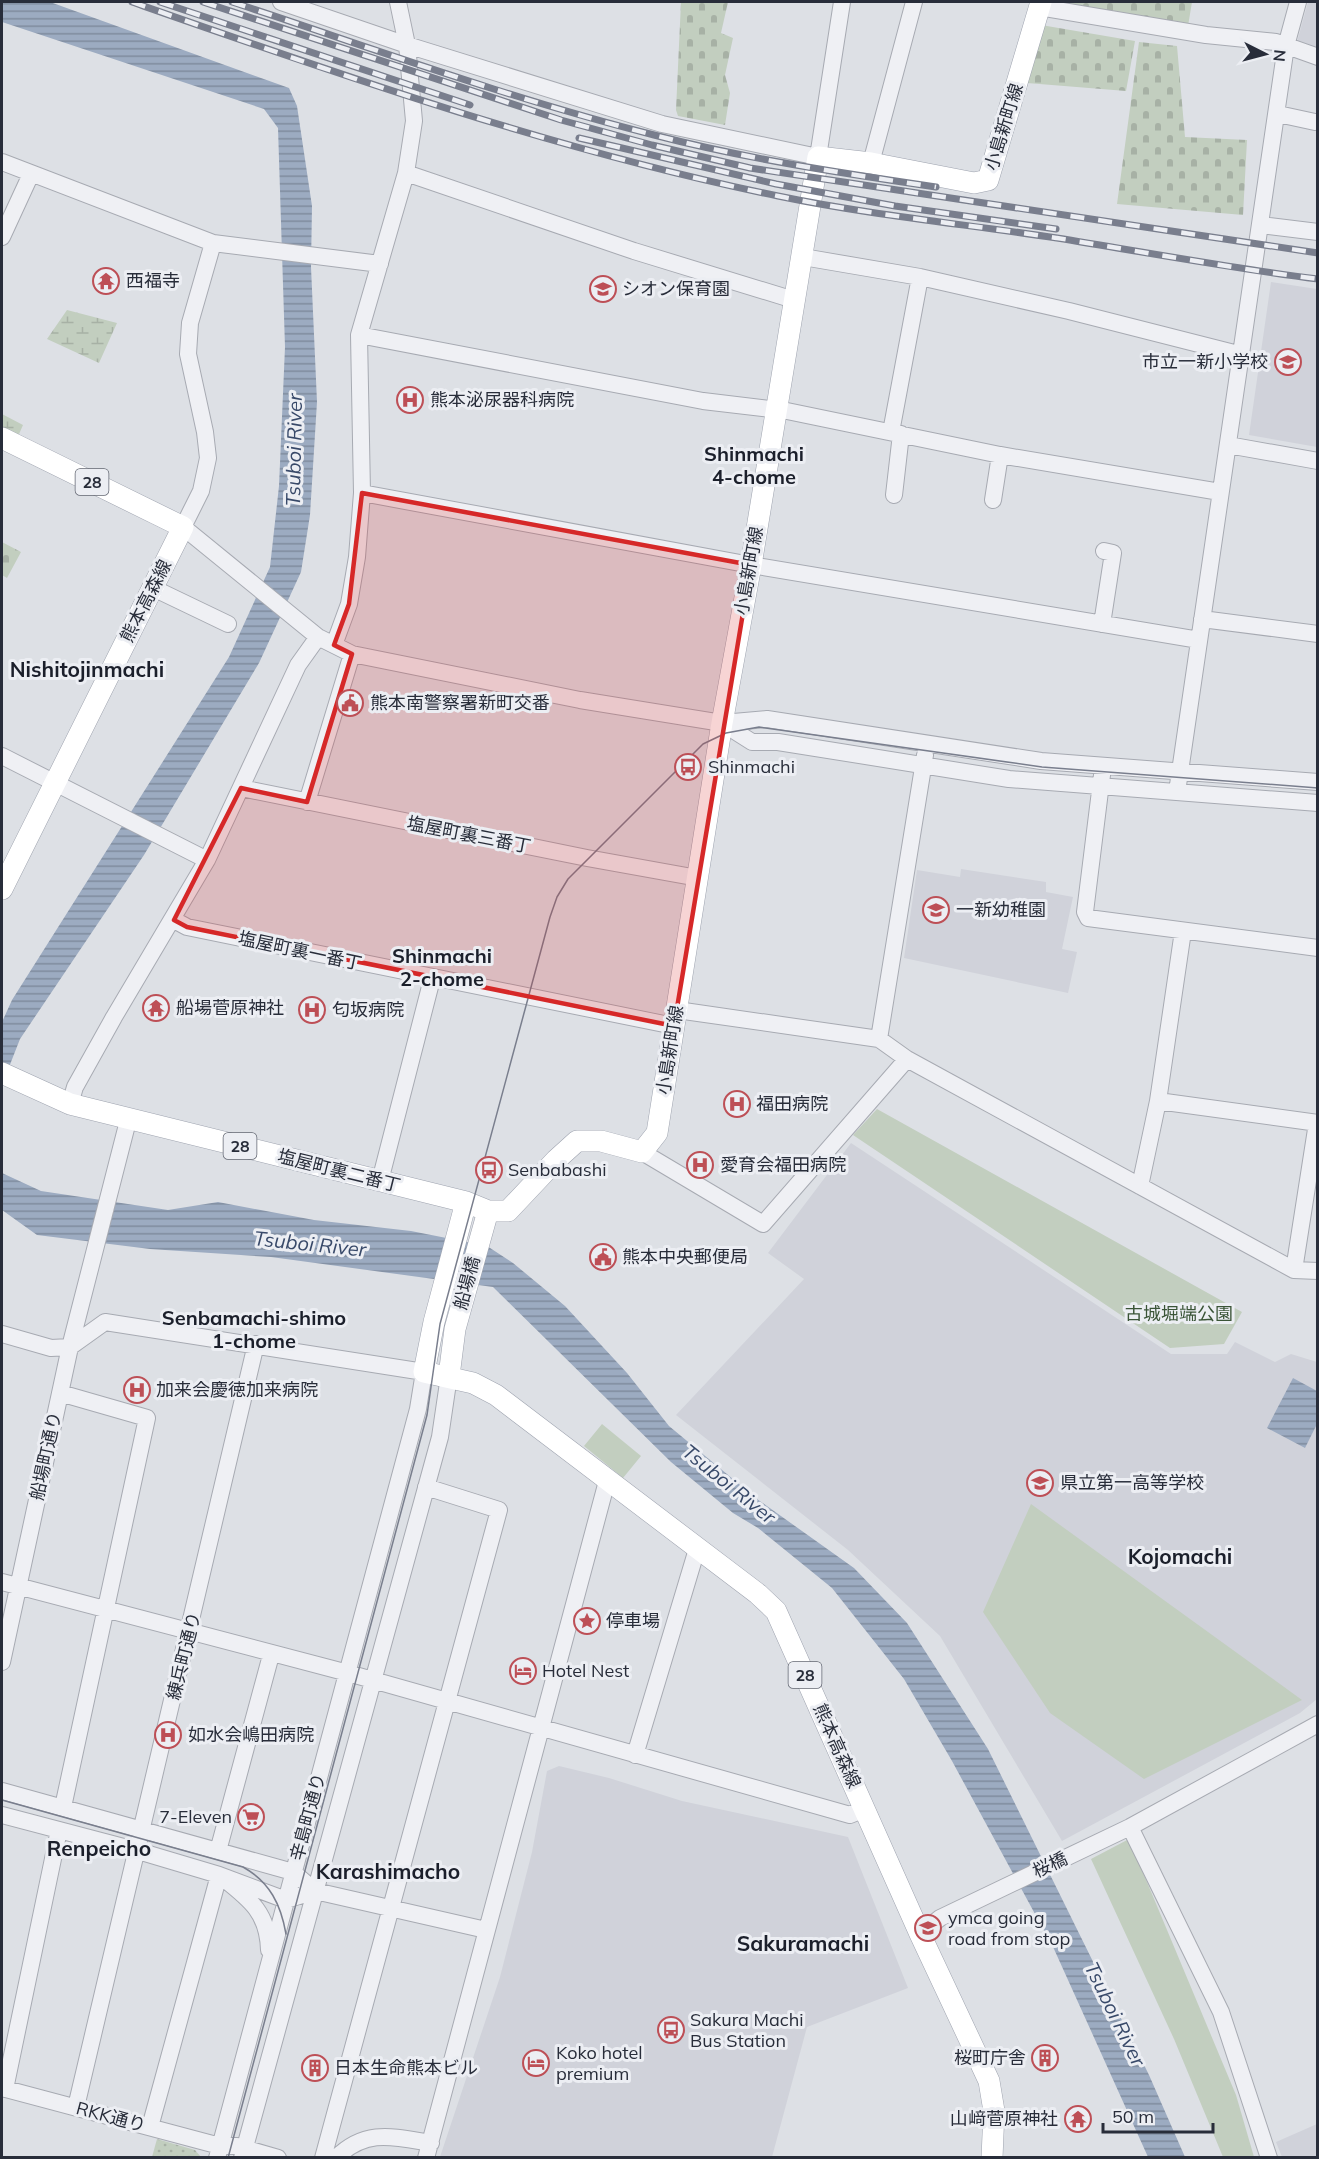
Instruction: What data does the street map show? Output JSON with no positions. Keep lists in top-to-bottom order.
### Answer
{
  "streets": {
    "main road": [
      "小島新町線",
      "28",
      "熊本高森線",
      "塩屋町裏二番丁",
      "船場橋"
    ],
    "street": [
      "塩屋町裏三番丁",
      "塩屋町裏一番丁",
      "船場町通り",
      "練兵町通り",
      "辛島町通り",
      "桜橋",
      "RKK通り"
    ]
  },
  "crossings": [
    ["小島新町線", "塩屋町裏三番丁"],
    ["小島新町線", "塩屋町裏一番丁"],
    ["28", "熊本高森線"],
    ["熊本高森線", "船場橋"],
    ["熊本高森線", "辛島町通り"],
    ["熊本高森線", "桜橋"],
    ["塩屋町裏二番丁", "船場橋"],
    ["塩屋町裏二番丁", "船場町通り"],
    ["船場橋", "辛島町通り"],
    ["練兵町通り", "RKK通り"],
    ["辛島町通り", "RKK通り"]
  ],
  "districts": [
    "Shinmachi 4-chome",
    "Nishitojinmachi",
    "Shinmachi 2-chome",
    "Senbamachi-shimo 1-chome",
    "Kojomachi",
    "Renpeicho",
    "Karashimacho",
    "Sakuramachi"
  ],
  "water": ["Tsuboi River"],
  "parks": ["古城堀端公園"],
  "places": {
    "temple": ["西福寺", "船場菅原神社", "山﨑菅原神社"],
    "school or university": [
      "シオン保育園",
      "市立一新小学校",
      "一新幼稚園",
      "県立第一高等学校",
      "ymca going road from stop"
    ],
    "hospital": [
      "熊本泌尿器科病院",
      "匂坂病院",
      "福田病院",
      "愛育会福田病院",
      "加来会慶徳加来病院",
      "如水会嶋田病院"
    ],
    "public building": ["熊本南警察署新町交番", "熊本中央郵便局"],
    "bus stop": ["Shinmachi", "Senbabashi", "Sakura Machi Bus Station"],
    "place": ["停車場"],
    "hotel": ["Hotel Nest", "Koko hotel premium"],
    "supermarket": ["7-Eleven"],
    "building": ["桜町庁舎", "日本生命熊本ビル"]
  },
  "scale_bar": "50 m",
  "north": "right"
}
